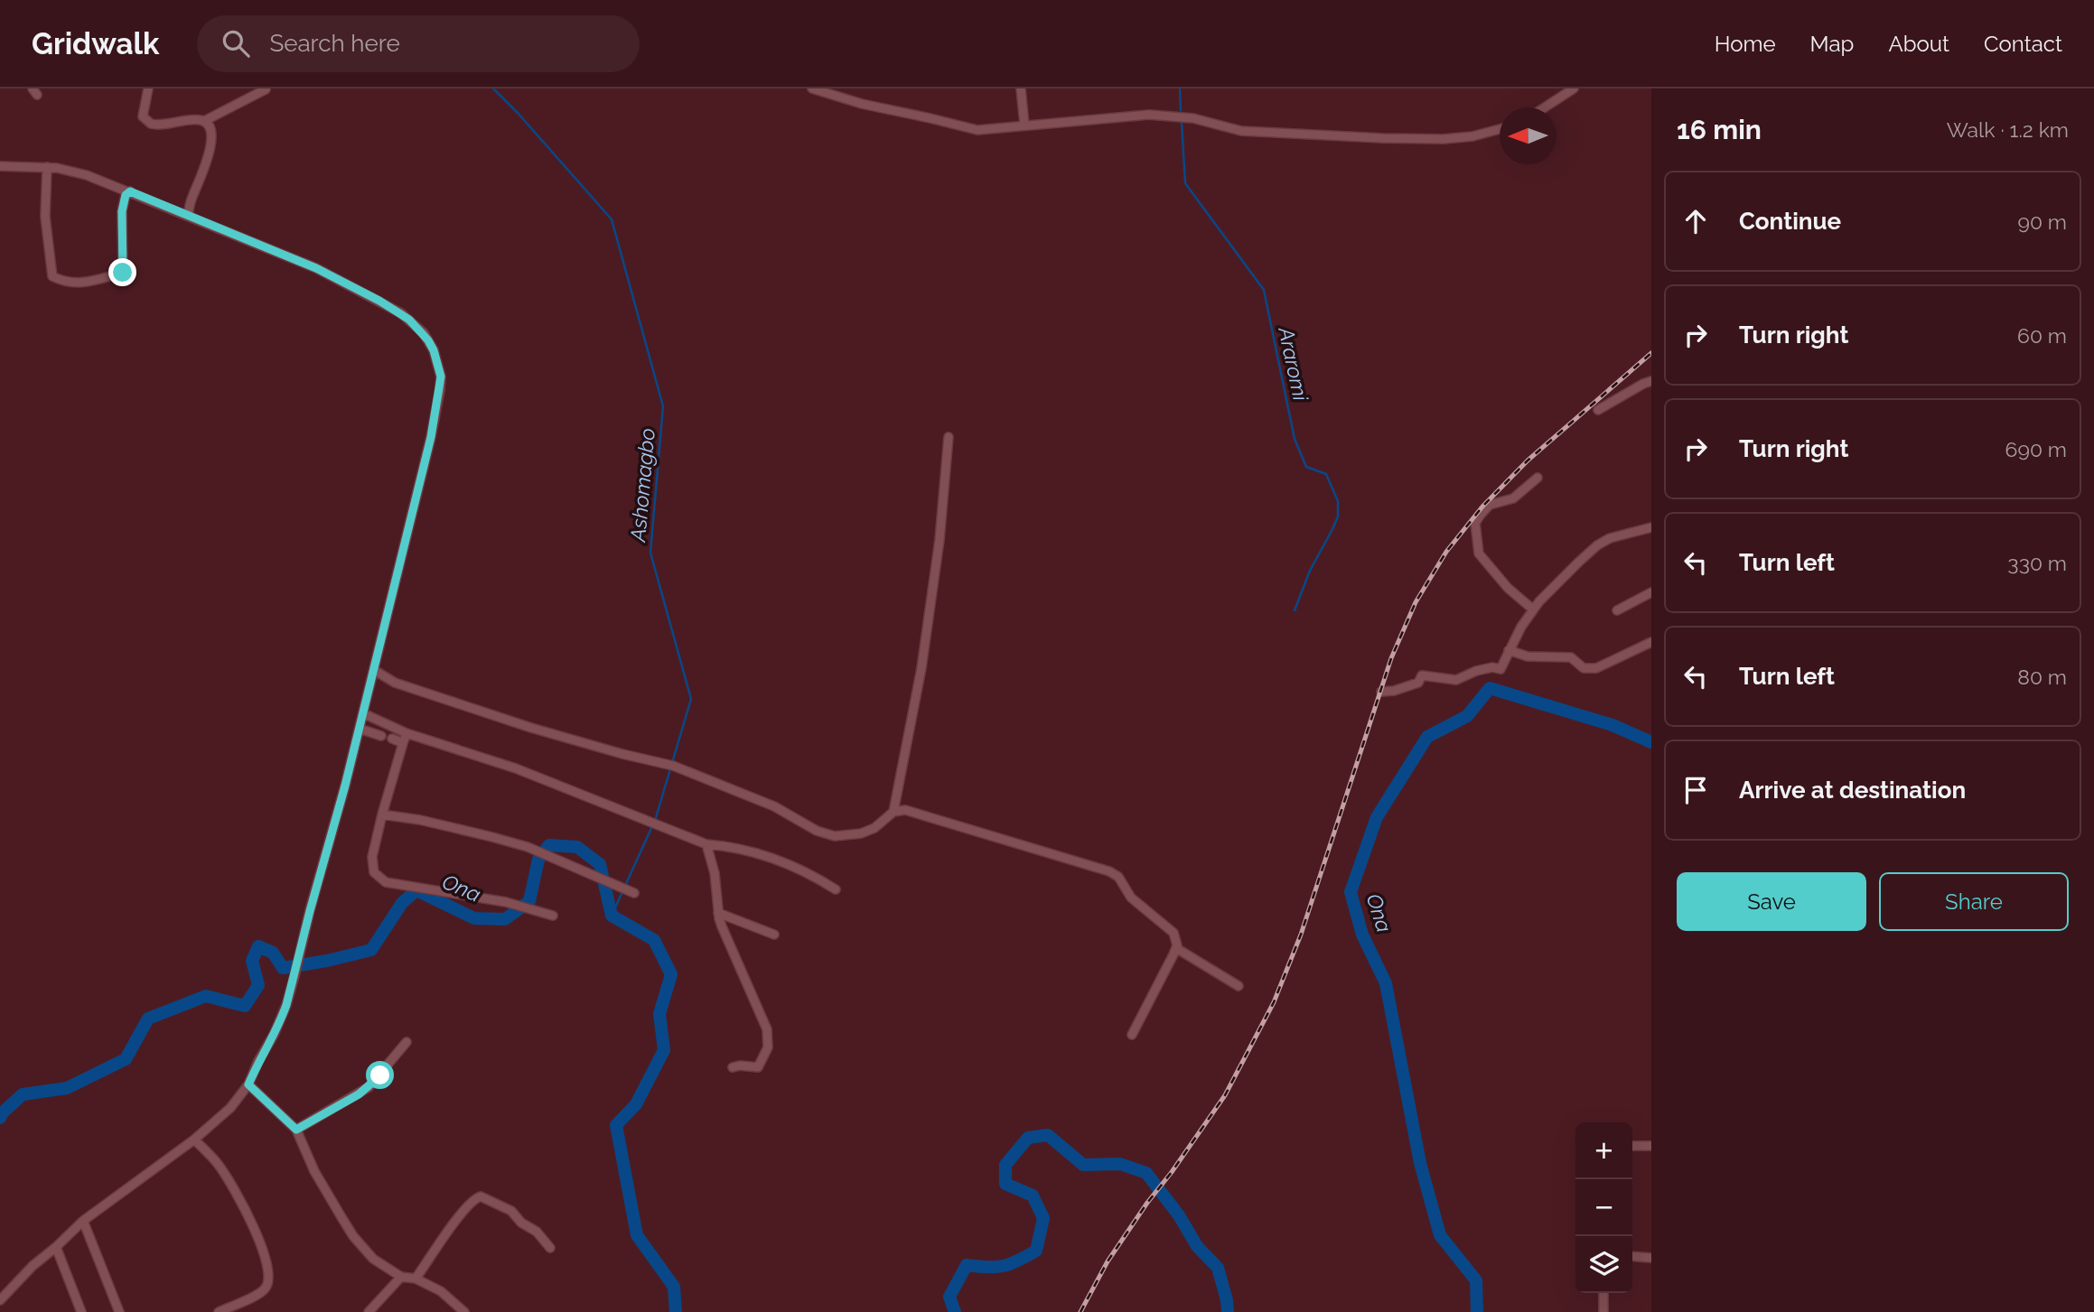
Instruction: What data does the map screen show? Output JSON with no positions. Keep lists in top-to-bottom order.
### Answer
{
  "water": ["Araromi", "Ashomagbo", "Ona"],
  "north": "left",
  "page": {
    "header": "Gridwalk",
    "search": "Search here",
    "nav": [
      "Home",
      "Map",
      "About",
      "Contact"
    ],
    "heading": ["16 min", "Walk · 1.2 km"],
    "list": [
      ["Continue", "90 m"],
      ["Turn right", "60 m"],
      ["Turn right", "690 m"],
      ["Turn left", "330 m"],
      ["Turn left", "80 m"],
      "Arrive at destination"
    ],
    "buttons": ["Save", "Share"],
    "map_buttons": ["+", "−"]
  }
}
